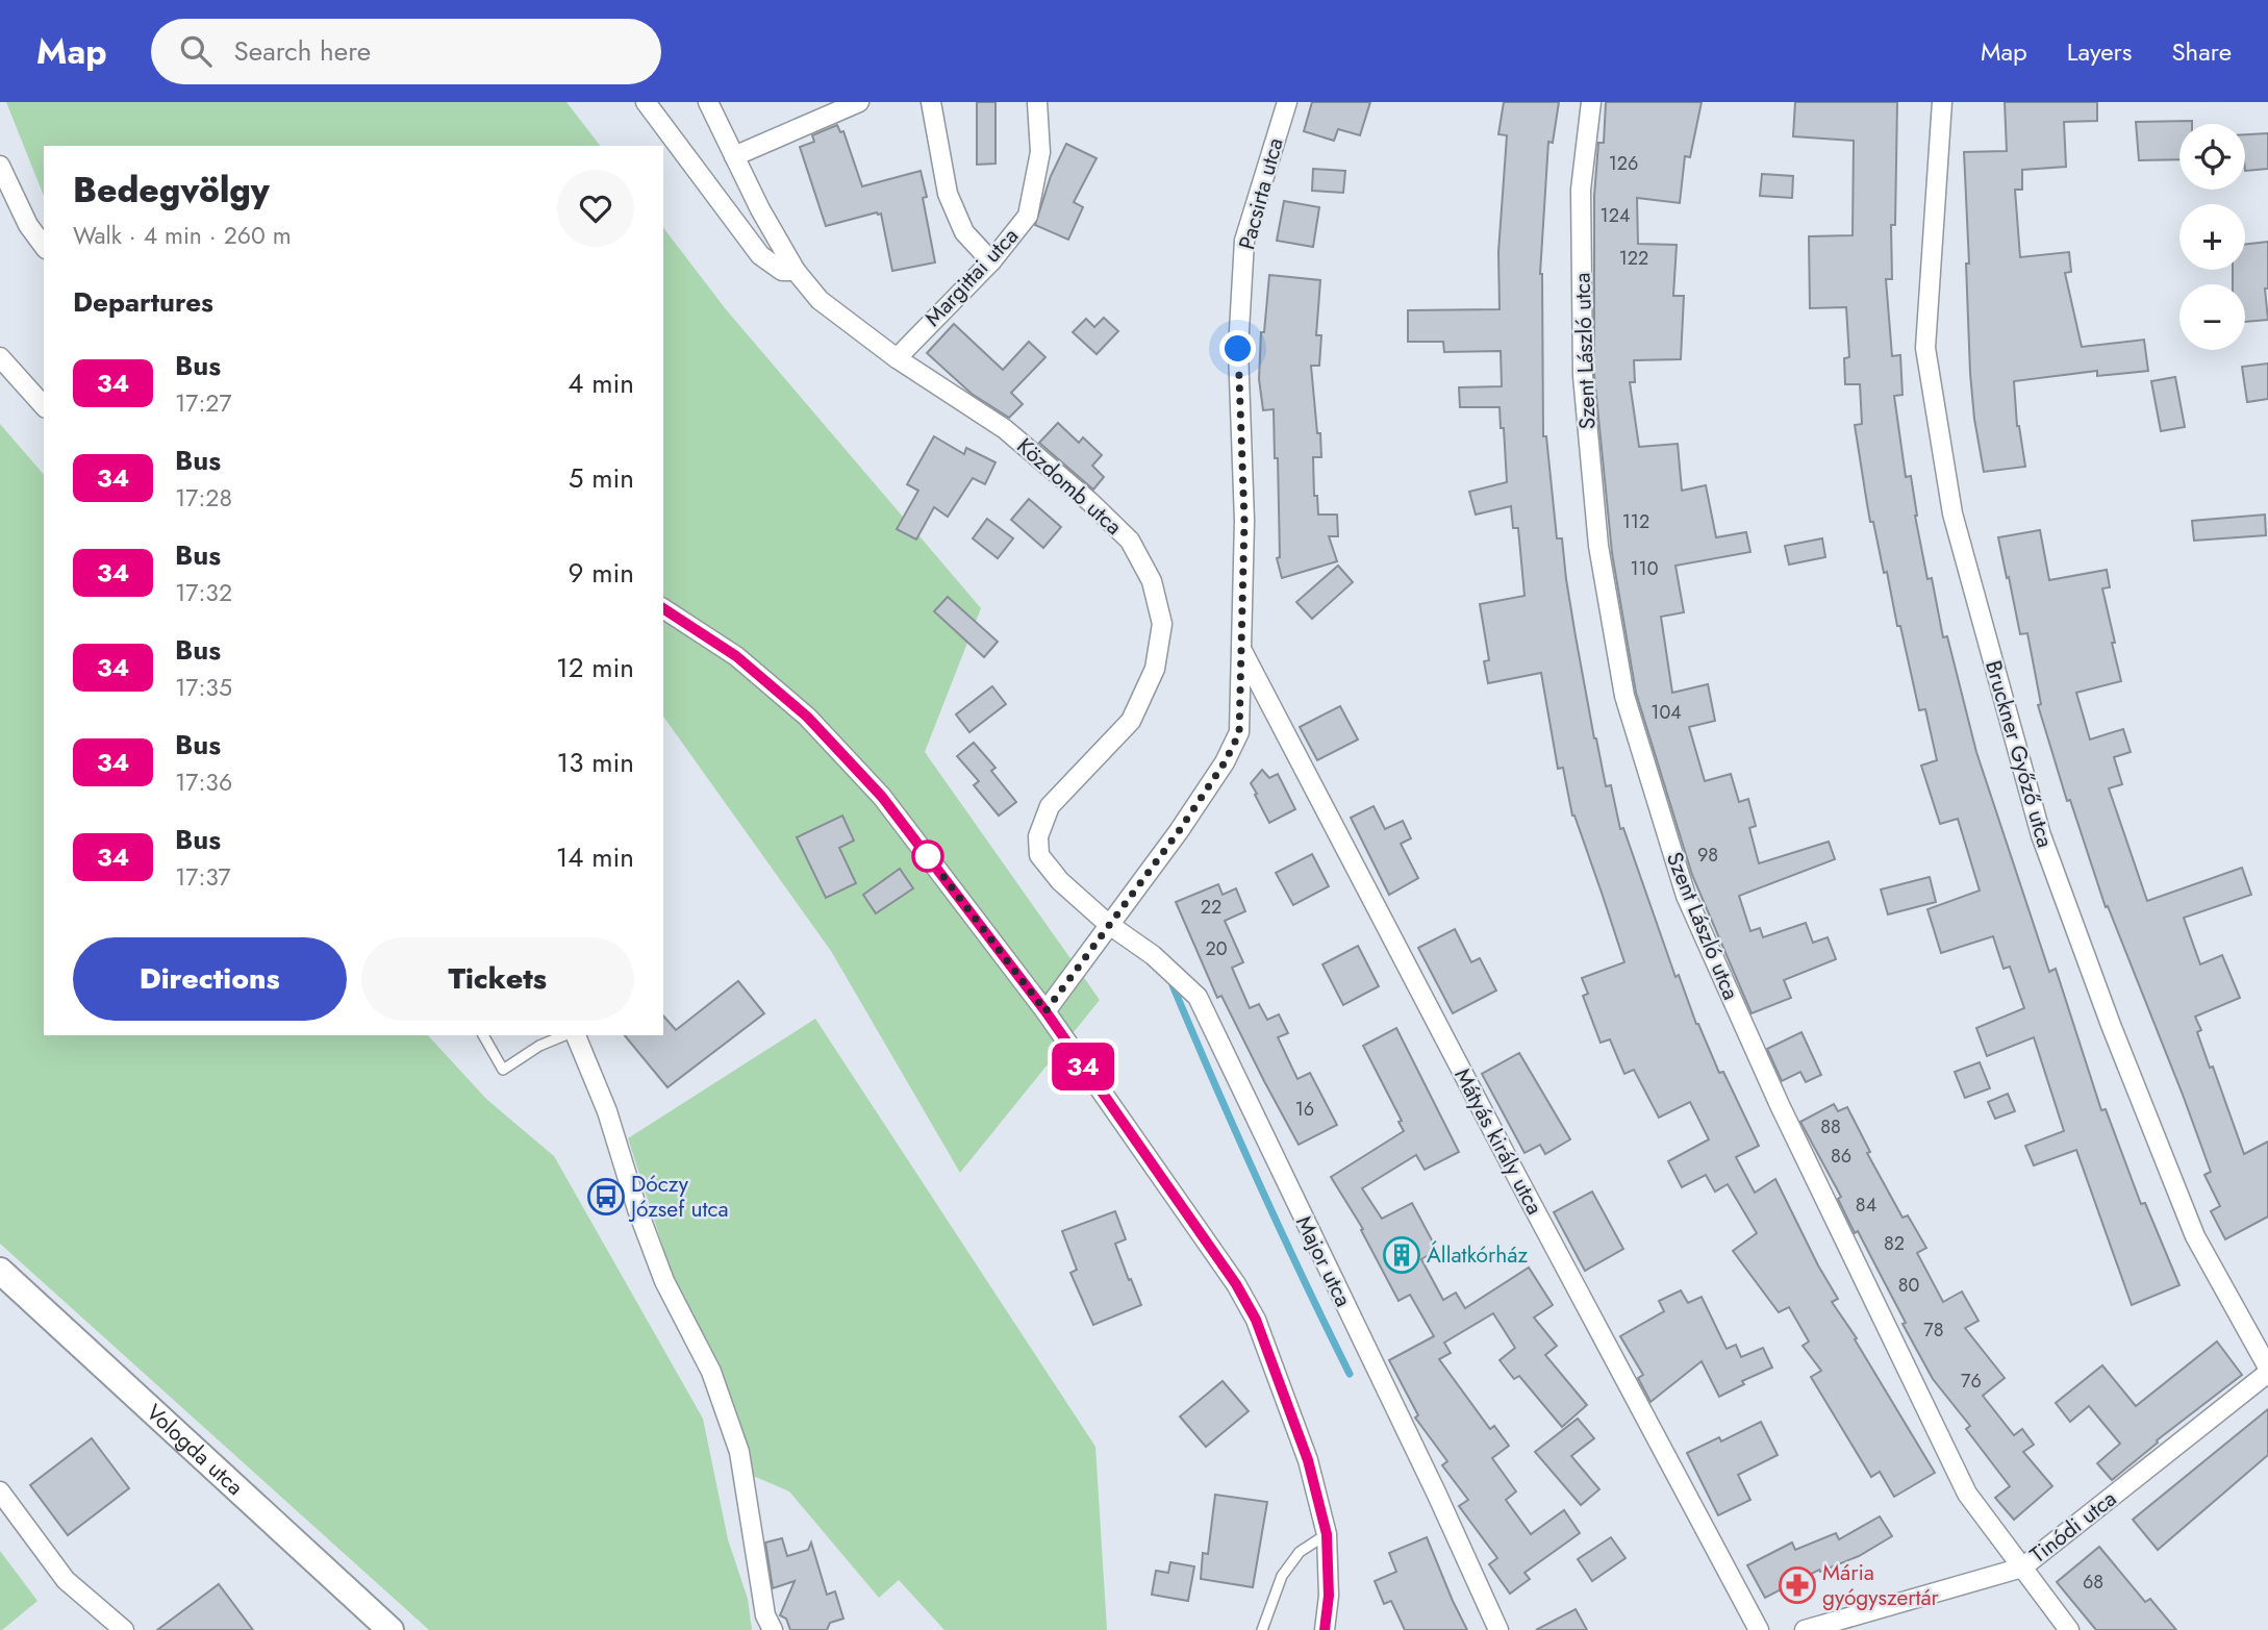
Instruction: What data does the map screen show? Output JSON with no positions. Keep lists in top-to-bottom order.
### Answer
{
  "streets": {
    "street": [
      "Pacsirta utca",
      "Margittai utca",
      "Szent László utca",
      "Közdomb utca",
      "Bruckner Győző utca",
      "Mátyás király utca",
      "Major utca",
      "Vologda utca",
      "Tinódi utca"
    ]
  },
  "crossings": [
    ["Pacsirta utca", "Közdomb utca"],
    ["Pacsirta utca", "Mátyás király utca"],
    ["Pacsirta utca", "Major utca"],
    ["Margittai utca", "Közdomb utca"],
    ["Szent László utca", "Tinódi utca"],
    ["Közdomb utca", "Major utca"],
    ["Bruckner Győző utca", "Tinódi utca"]
  ],
  "places": {
    "bus stop": ["Dóczy József utca"],
    "building": ["Állatkórház"],
    "pharmacy": ["Mária gyógyszertár"]
  },
  "lines": ["bus line 34"],
  "house_numbers": [
    "126",
    "124",
    "122",
    "112",
    "110",
    "104",
    "98",
    "22",
    "20",
    "16",
    "88",
    "86",
    "84",
    "82",
    "80",
    "78",
    "76",
    "68"
  ],
  "page": {
    "header": "Map",
    "search": "Search here",
    "nav": ["Map", "Layers", "Share"],
    "on_map": "34",
    "map_buttons": ["+", "−"],
    "heading": [
      ["Bedegvölgy", "Walk · 4 min · 260 m"],
      "Departures"
    ],
    "list": [
      {
        "mark": "34",
        "name": "Bus",
        "note": "17:27",
        "value": "4 min"
      },
      {
        "mark": "34",
        "name": "Bus",
        "note": "17:28",
        "value": "5 min"
      },
      {
        "mark": "34",
        "name": "Bus",
        "note": "17:32",
        "value": "9 min"
      },
      {
        "mark": "34",
        "name": "Bus",
        "note": "17:35",
        "value": "12 min"
      },
      {
        "mark": "34",
        "name": "Bus",
        "note": "17:36",
        "value": "13 min"
      },
      {
        "mark": "34",
        "name": "Bus",
        "note": "17:37",
        "value": "14 min"
      }
    ],
    "buttons": ["Directions", "Tickets"]
  }
}
